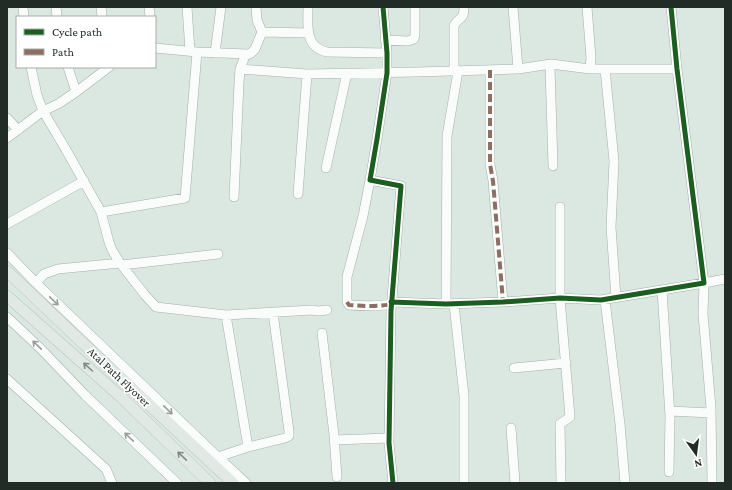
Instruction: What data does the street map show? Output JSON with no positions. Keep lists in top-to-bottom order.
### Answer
{
  "streets": {
    "main road": ["Atal Path Flyover"]
  },
  "legend": ["Cycle path", "Path"],
  "north": "bottom"
}
